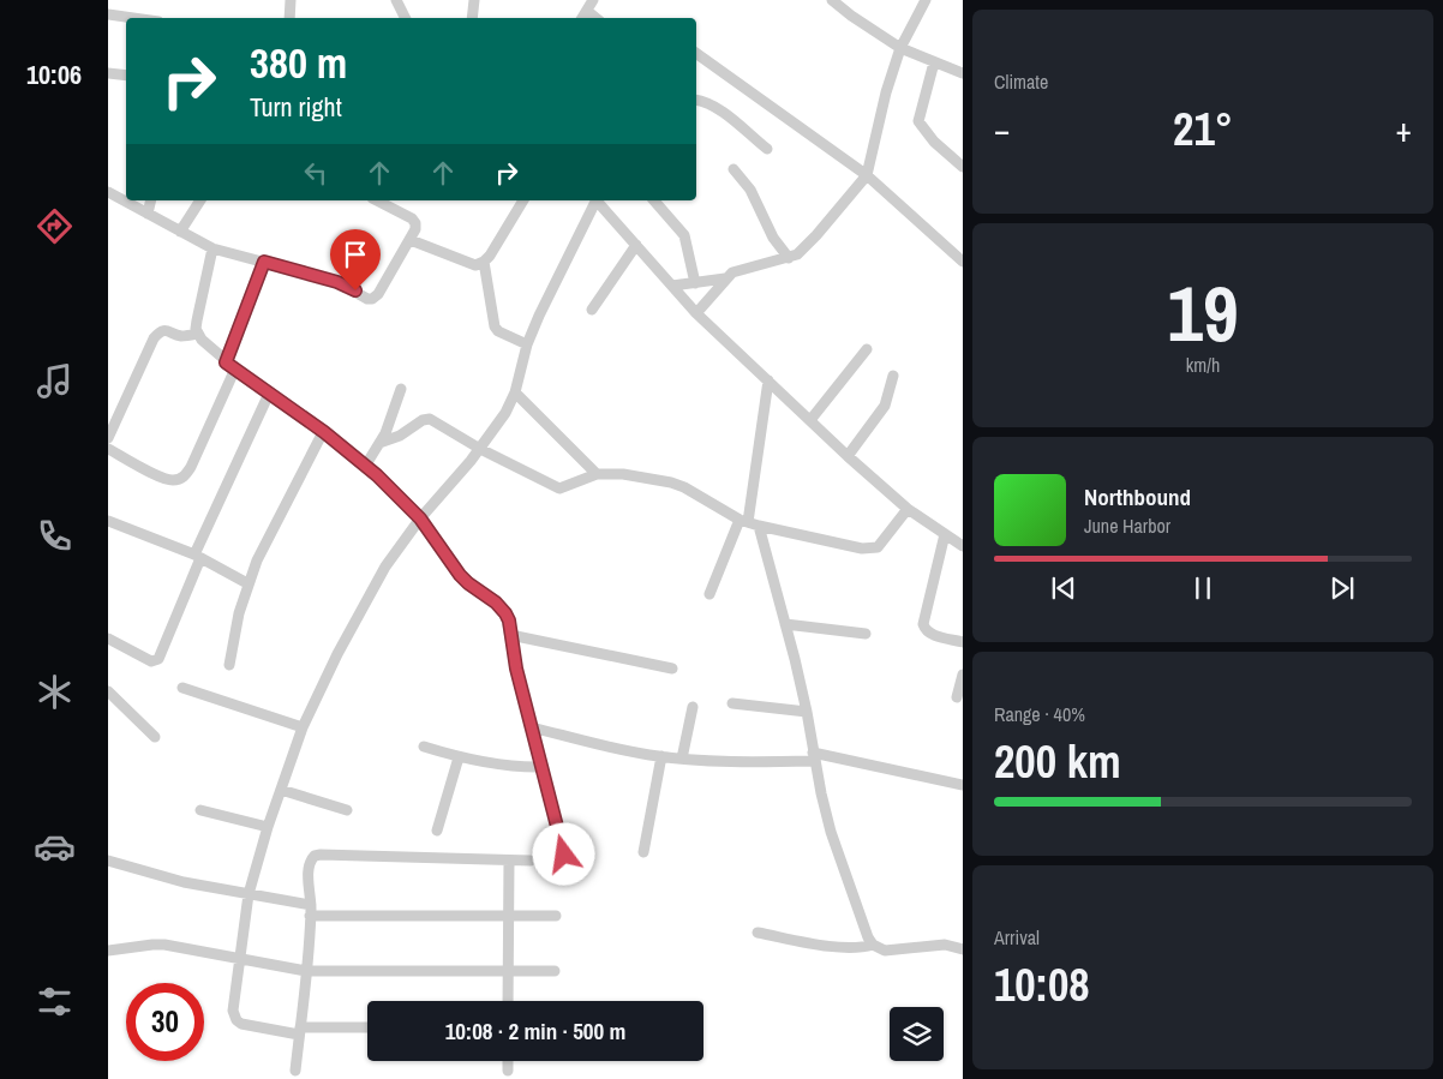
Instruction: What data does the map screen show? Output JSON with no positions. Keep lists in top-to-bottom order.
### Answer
{
  "page": {
    "tabs": "10:06",
    "tile": [
      "Climate",
      ["19", "km/h"],
      ["Range · 40%", "200 km"],
      ["Arrival", "10:08"]
    ],
    "turn": ["380 m", "Turn right"],
    "heat": ["−", "21°", "+"],
    "song": ["Northbound", "June Harbor"],
    "limit": "30",
    "trip": "10:08 · 2 min · 500 m"
  }
}
